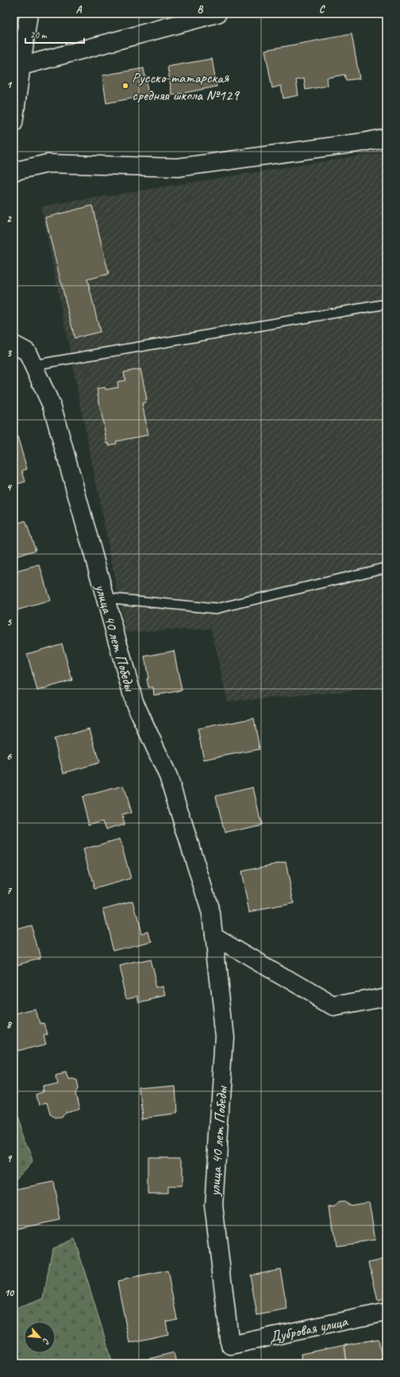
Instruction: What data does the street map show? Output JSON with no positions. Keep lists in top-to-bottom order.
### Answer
{
  "streets": {
    "street": ["улица 40 лет Победы", "Дубровая улица"]
  },
  "crossings": [
    ["улица 40 лет Победы", "Дубровая улица"]
  ],
  "places": ["Русско-татарская средняя школа №129"],
  "scale_bar": "20 m",
  "north": "bottom right",
  "grid": {
    "columns": ["A", "B", "C"],
    "rows": [
      "1",
      "2",
      "3",
      "4",
      "5",
      "6",
      "7",
      "8",
      "9",
      "10"
    ]
  }
}
